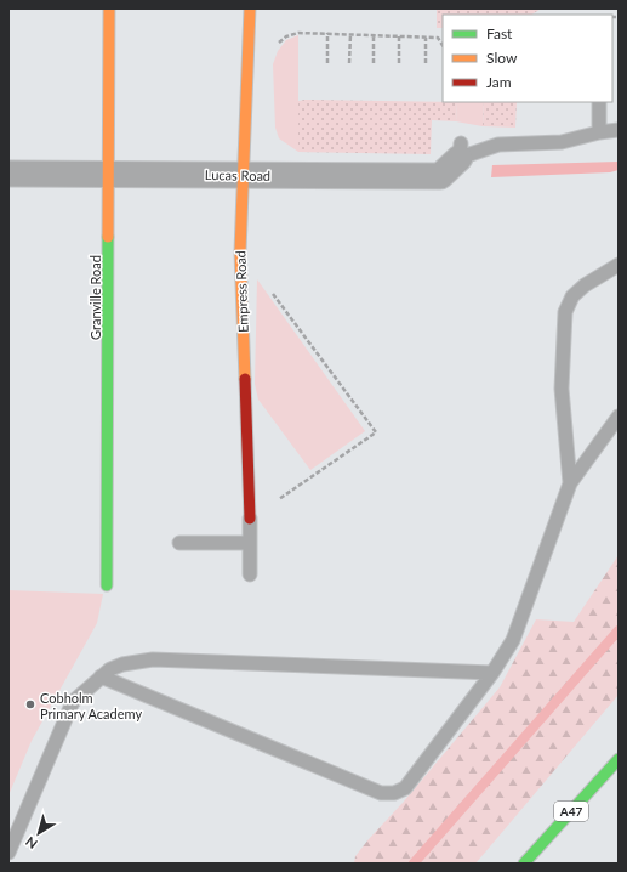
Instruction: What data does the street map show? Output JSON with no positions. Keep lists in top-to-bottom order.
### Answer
{
  "streets": {
    "main road": ["Empress Road", "Granville Road", "A47"],
    "street": ["Lucas Road"]
  },
  "crossings": [
    ["Lucas Road", "Empress Road"],
    ["Lucas Road", "Granville Road"]
  ],
  "places": ["Cobholm Primary Academy"],
  "legend": ["Fast", "Slow", "Jam"],
  "north": "bottom left"
}
